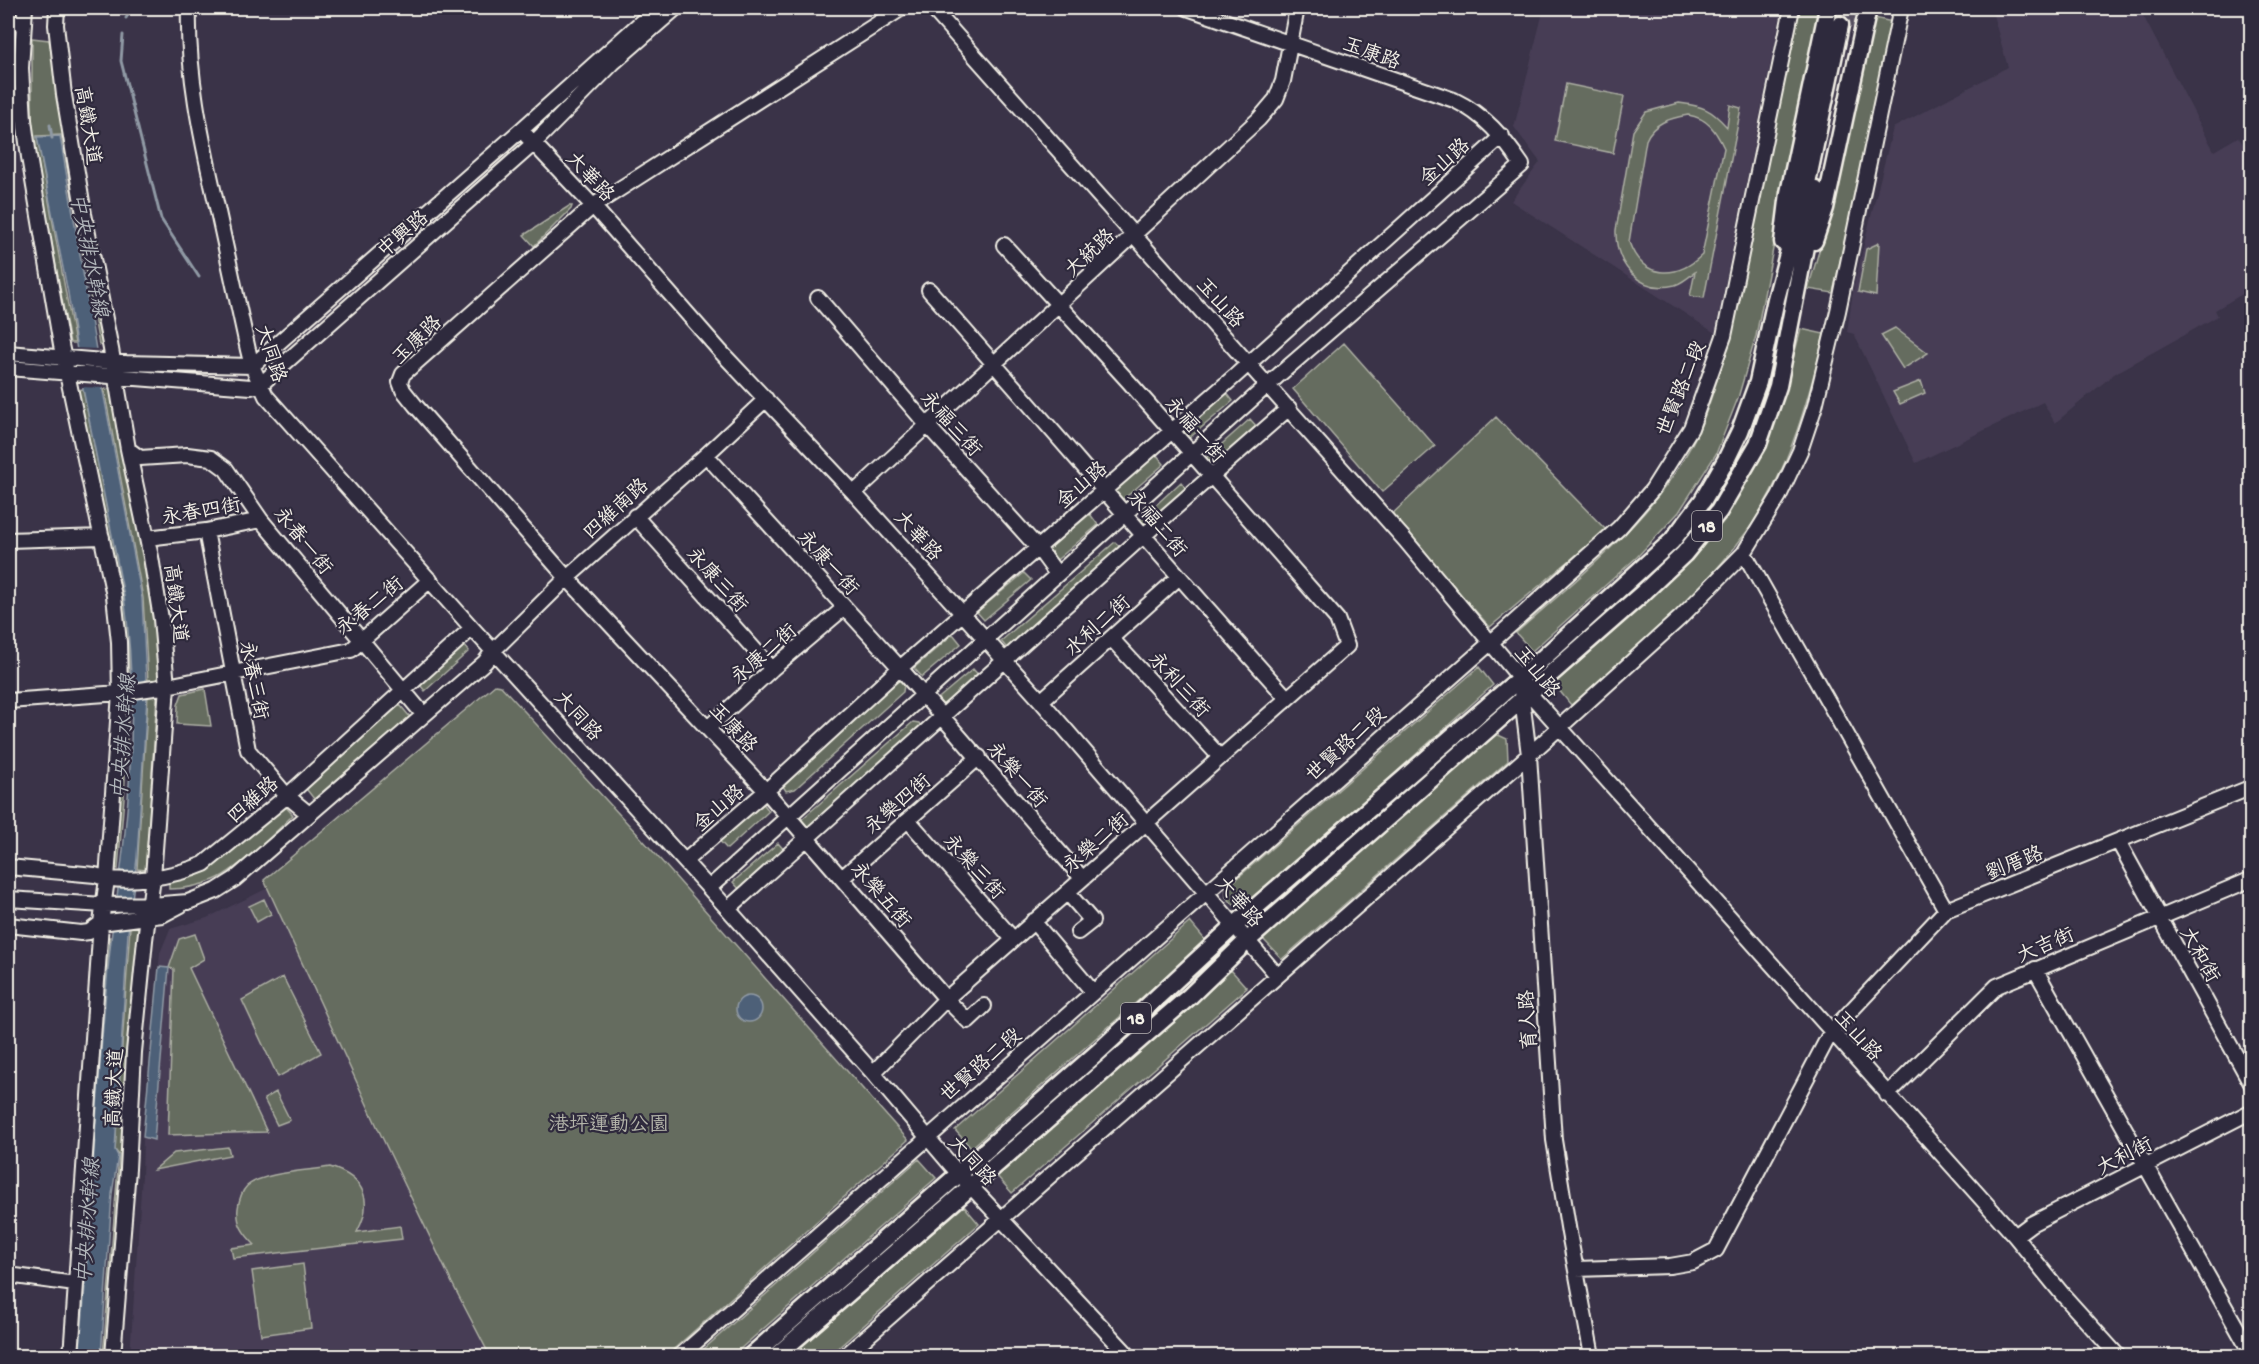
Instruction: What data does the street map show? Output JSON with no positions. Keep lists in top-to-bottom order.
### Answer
{
  "streets": {
    "main road": ["18"],
    "street": [
      "玉康路",
      "高鐵大道",
      "金山路",
      "大華路",
      "中興路",
      "大統路",
      "玉山路",
      "大同路",
      "世賢路二段",
      "永福三街",
      "永福一街",
      "四維南路",
      "永春四街",
      "永福二街",
      "永春一街",
      "永康一街",
      "永康三街",
      "永春二街",
      "水利二街",
      "永康二街",
      "永春三街",
      "永利三街",
      "永樂一街",
      "四維路",
      "永樂四街",
      "永樂二街",
      "劉厝路",
      "永樂三街",
      "永樂五街",
      "大吉街",
      "大和街",
      "育人路",
      "大利街"
    ]
  },
  "crossings": [
    ["玉康路", "金山路"],
    ["玉康路", "大華路"],
    ["玉康路", "大統路"],
    ["玉康路", "玉山路"],
    ["玉康路", "四維南路"],
    ["玉康路", "永康二街"],
    ["玉康路", "永樂五街"],
    ["高鐵大道", "永春四街"],
    ["高鐵大道", "永春一街"],
    ["高鐵大道", "永春二街"],
    ["高鐵大道", "四維路"],
    ["金山路", "大華路"],
    ["金山路", "玉山路"],
    ["金山路", "大同路"],
    ["金山路", "永福三街"],
    ["金山路", "永福一街"],
    ["金山路", "永福二街"],
    ["金山路", "永康一街"],
    ["大華路", "中興路"],
    ["大華路", "大統路"],
    ["大華路", "世賢路二段"],
    ["大華路", "四維南路"],
    ["大華路", "18"],
    ["大華路", "水利二街"],
    ["大華路", "永樂二街"],
    ["中興路", "大同路"],
    ["大統路", "玉山路"],
    ["大統路", "永福三街"],
    ["大統路", "永福一街"],
    ["大統路", "永福二街"],
    ["玉山路", "世賢路二段"],
    ["玉山路", "18"],
    ["玉山路", "劉厝路"],
    ["玉山路", "大吉街"],
    ["玉山路", "育人路"],
    ["玉山路", "大利街"],
    ["大同路", "世賢路二段"],
    ["大同路", "四維南路"],
    ["大同路", "18"],
    ["大同路", "永春二街"],
    ["大同路", "四維路"],
    ["大同路", "永樂二街"],
    ["永福一街", "永樂二街"],
    ["四維南路", "永康一街"],
    ["四維南路", "永康三街"],
    ["永春四街", "永春一街"],
    ["永春四街", "永春三街"],
    ["永福二街", "水利二街"],
    ["永福二街", "永樂二街"],
    ["18", "育人路"],
    ["永春一街", "永春二街"],
    ["永春一街", "四維路"],
    ["永康一街", "永康二街"],
    ["永康一街", "永樂一街"],
    ["永康三街", "永康二街"],
    ["永春二街", "永春三街"],
    ["水利二街", "永利三街"],
    ["永春三街", "四維路"],
    ["永利三街", "永樂二街"],
    ["永樂一街", "永樂四街"],
    ["永樂一街", "永樂二街"],
    ["永樂四街", "永樂三街"],
    ["永樂四街", "永樂五街"],
    ["永樂二街", "永樂三街"],
    ["永樂二街", "永樂五街"],
    ["劉厝路", "大和街"],
    ["劉厝路", "育人路"],
    ["大吉街", "大和街"]
  ],
  "water": ["中央排水幹線"],
  "parks": ["港坪運動公園"]
}
